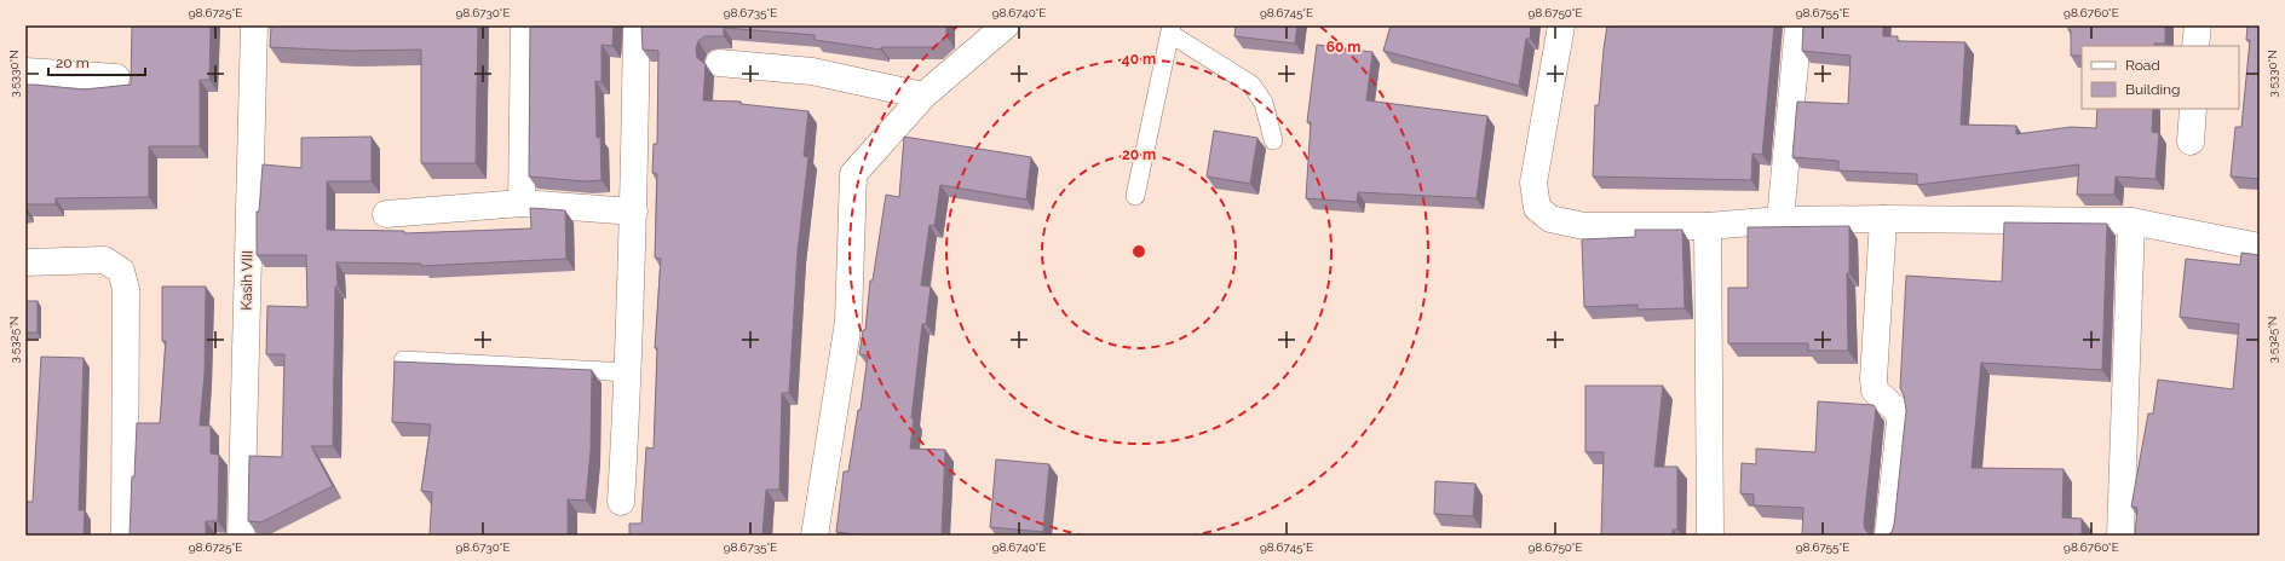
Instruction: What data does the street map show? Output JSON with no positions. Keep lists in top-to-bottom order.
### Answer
{
  "streets": {
    "street": ["Kasih VIII"]
  },
  "legend": ["Road", "Building"],
  "scale_bar": "20 m",
  "coordinates": [
    "98.6725°E",
    "98.6730°E",
    "98.6735°E",
    "98.6740°E",
    "98.6745°E",
    "98.6750°E",
    "98.6755°E",
    "98.6760°E",
    "3.5330°N",
    "3.5325°N"
  ],
  "rings": ["60 m", "40 m", "20 m"]
}
